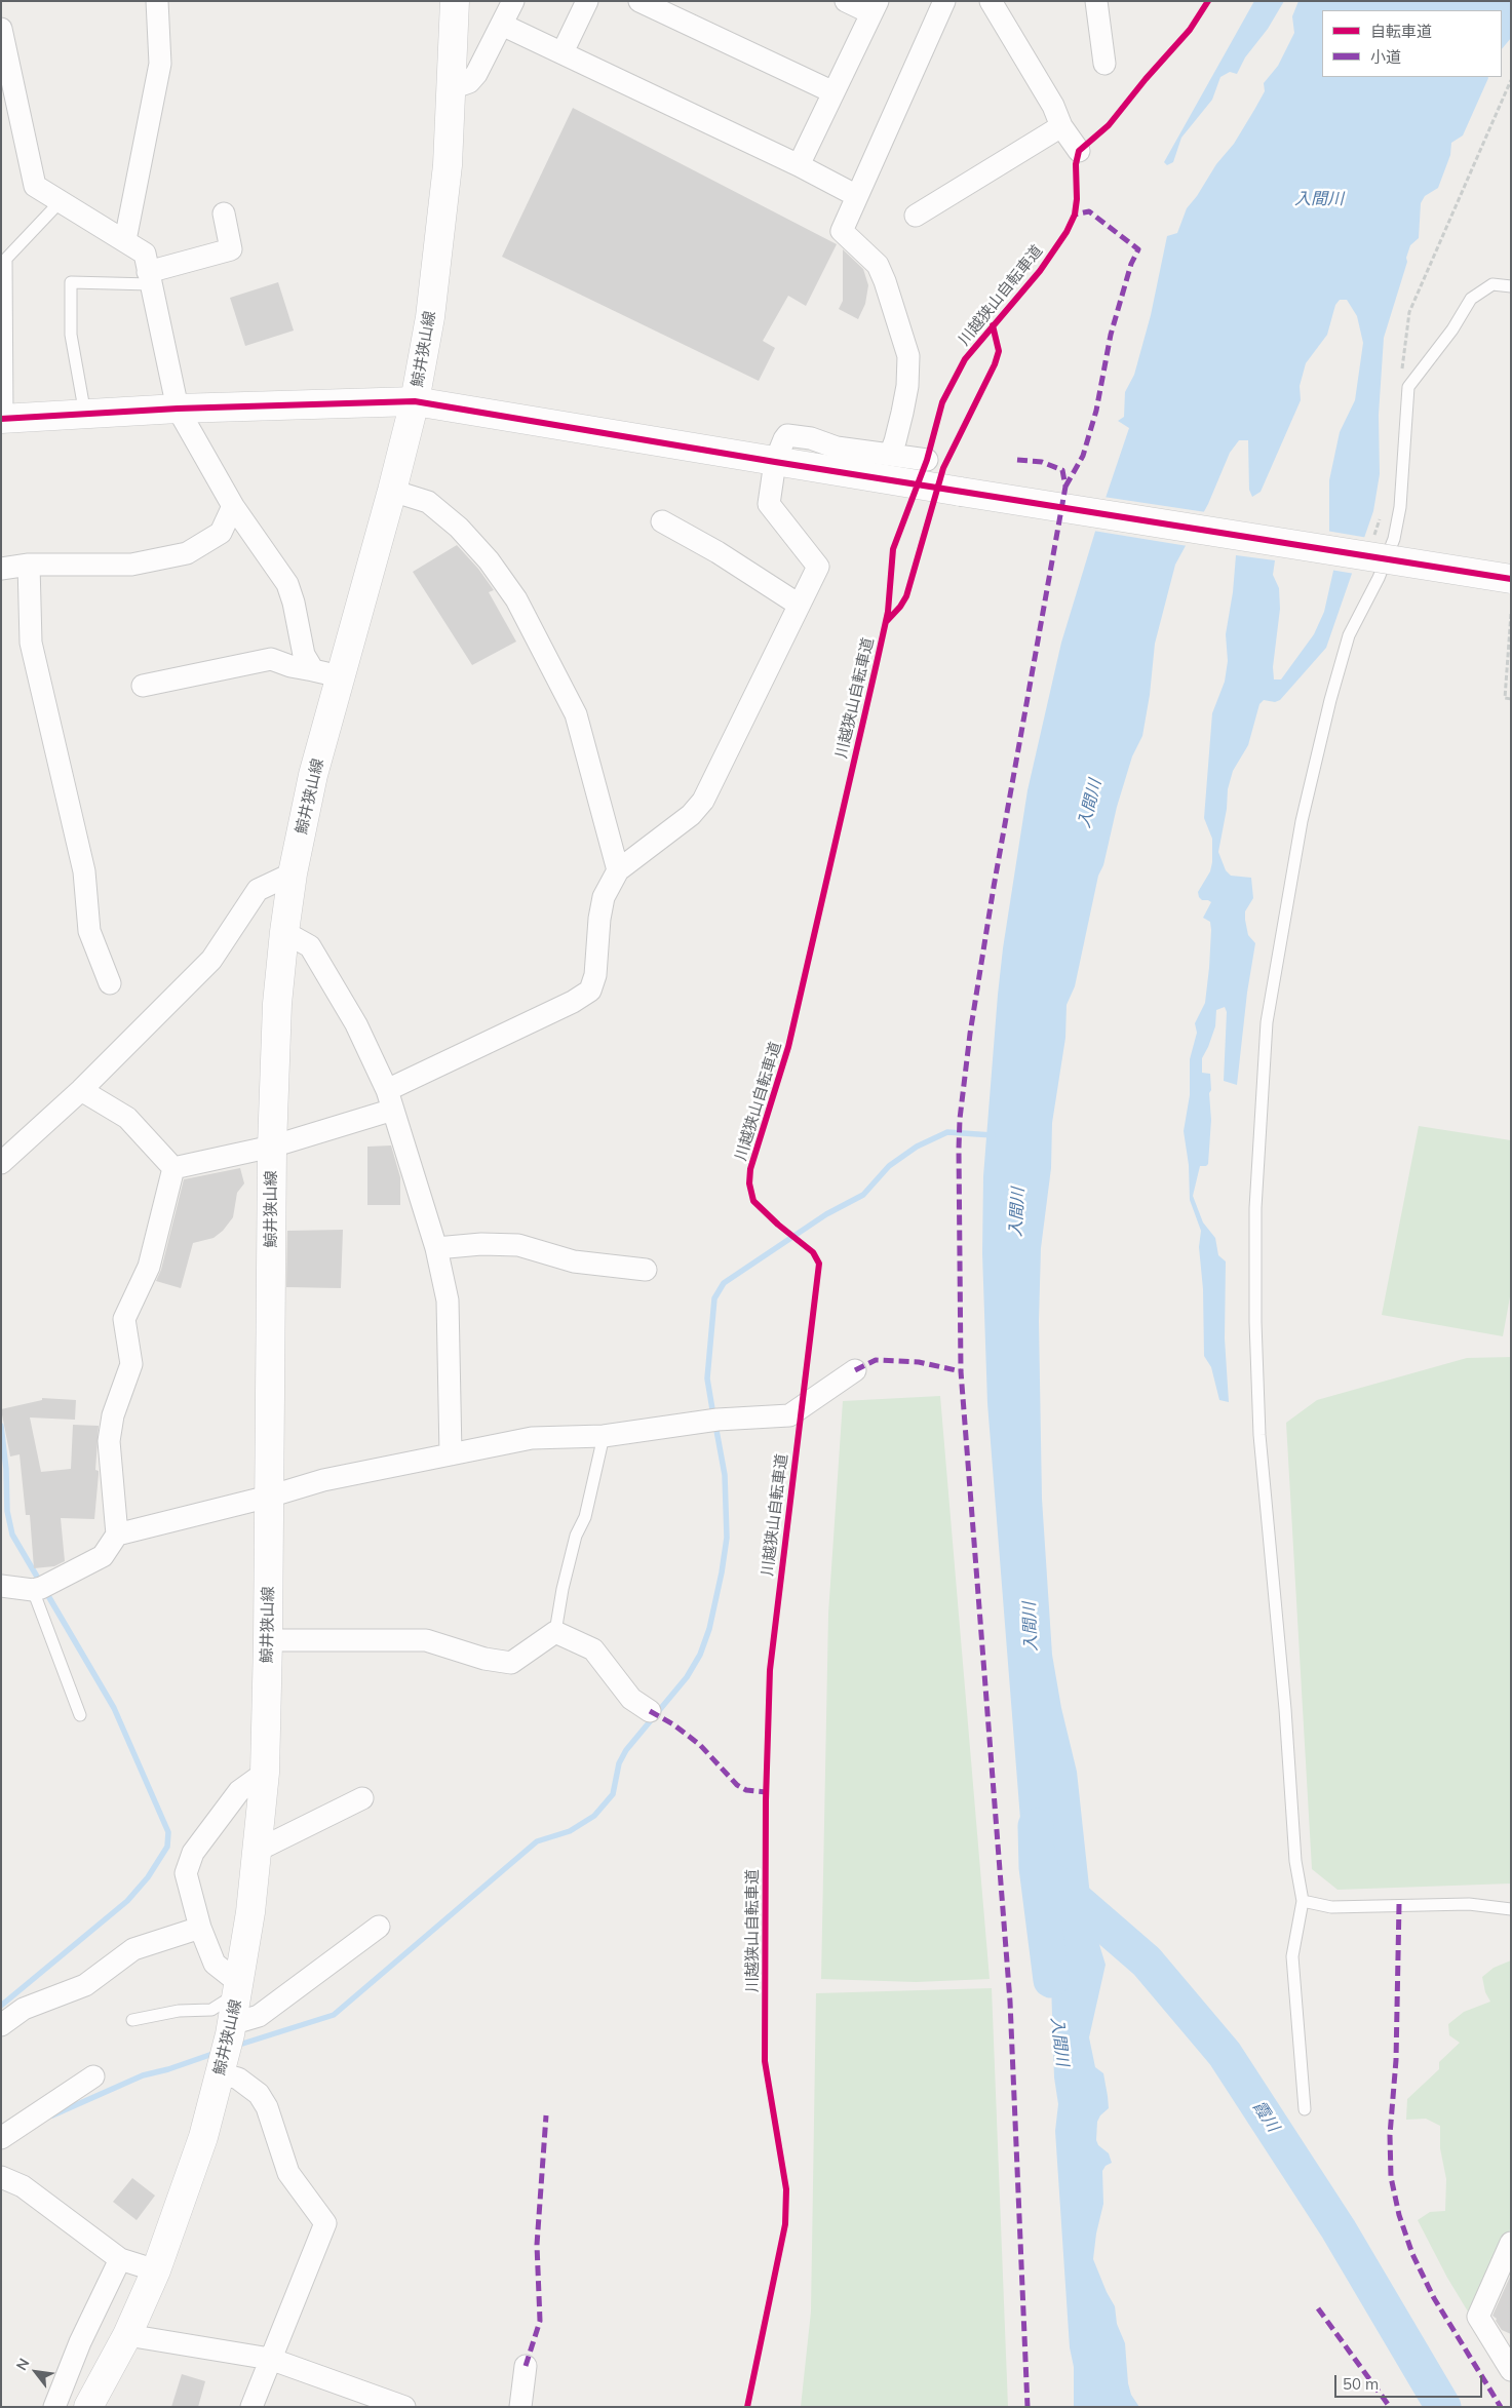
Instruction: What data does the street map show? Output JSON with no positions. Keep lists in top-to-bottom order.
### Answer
{
  "streets": {
    "main road": ["鯨井狭山線"],
    "cycle path": ["川越狭山自転車道"]
  },
  "water": ["入間川", "霞川"],
  "legend": ["自転車道", "小道"],
  "scale_bar": "50 m",
  "north": "top left"
}
